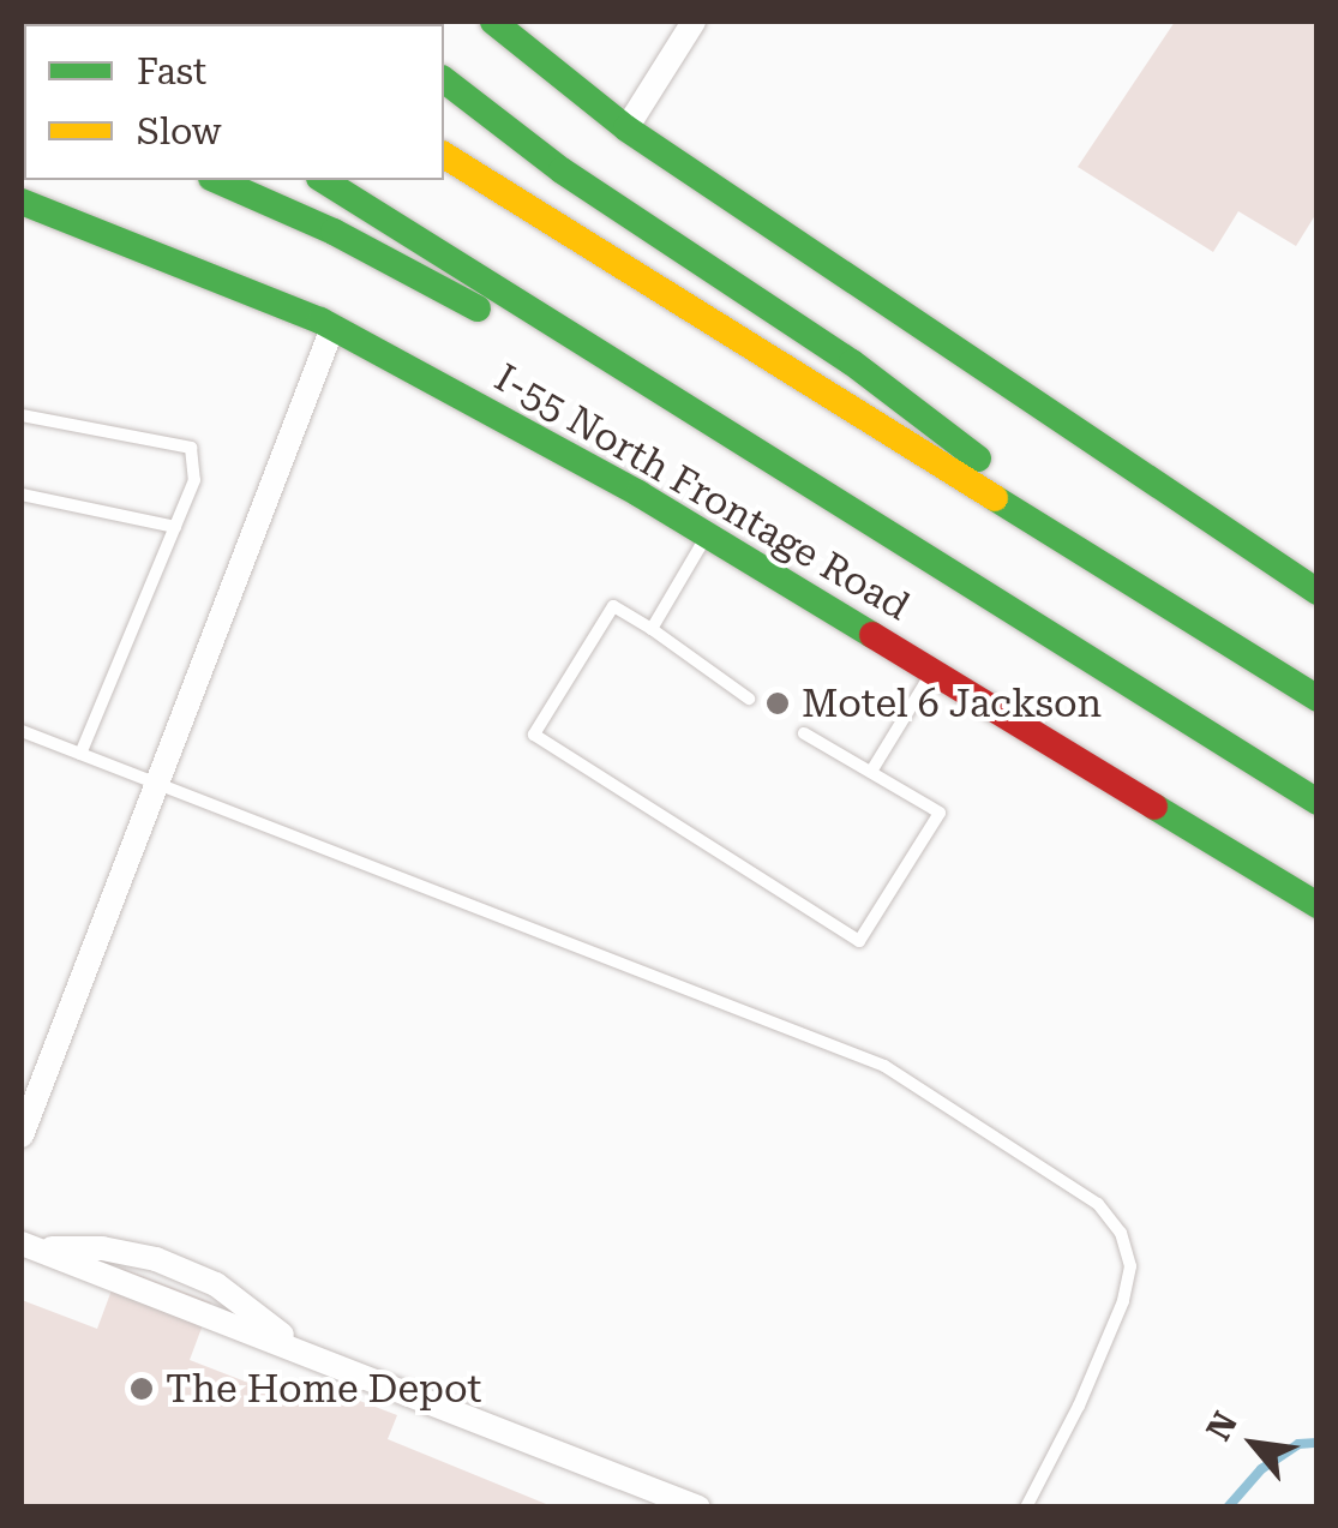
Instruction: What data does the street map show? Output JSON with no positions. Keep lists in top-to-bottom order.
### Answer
{
  "streets": {
    "main road": ["I-55 North Frontage Road"]
  },
  "places": ["Motel 6 Jackson", "The Home Depot"],
  "legend": ["Fast", "Slow"],
  "north": "top left"
}
